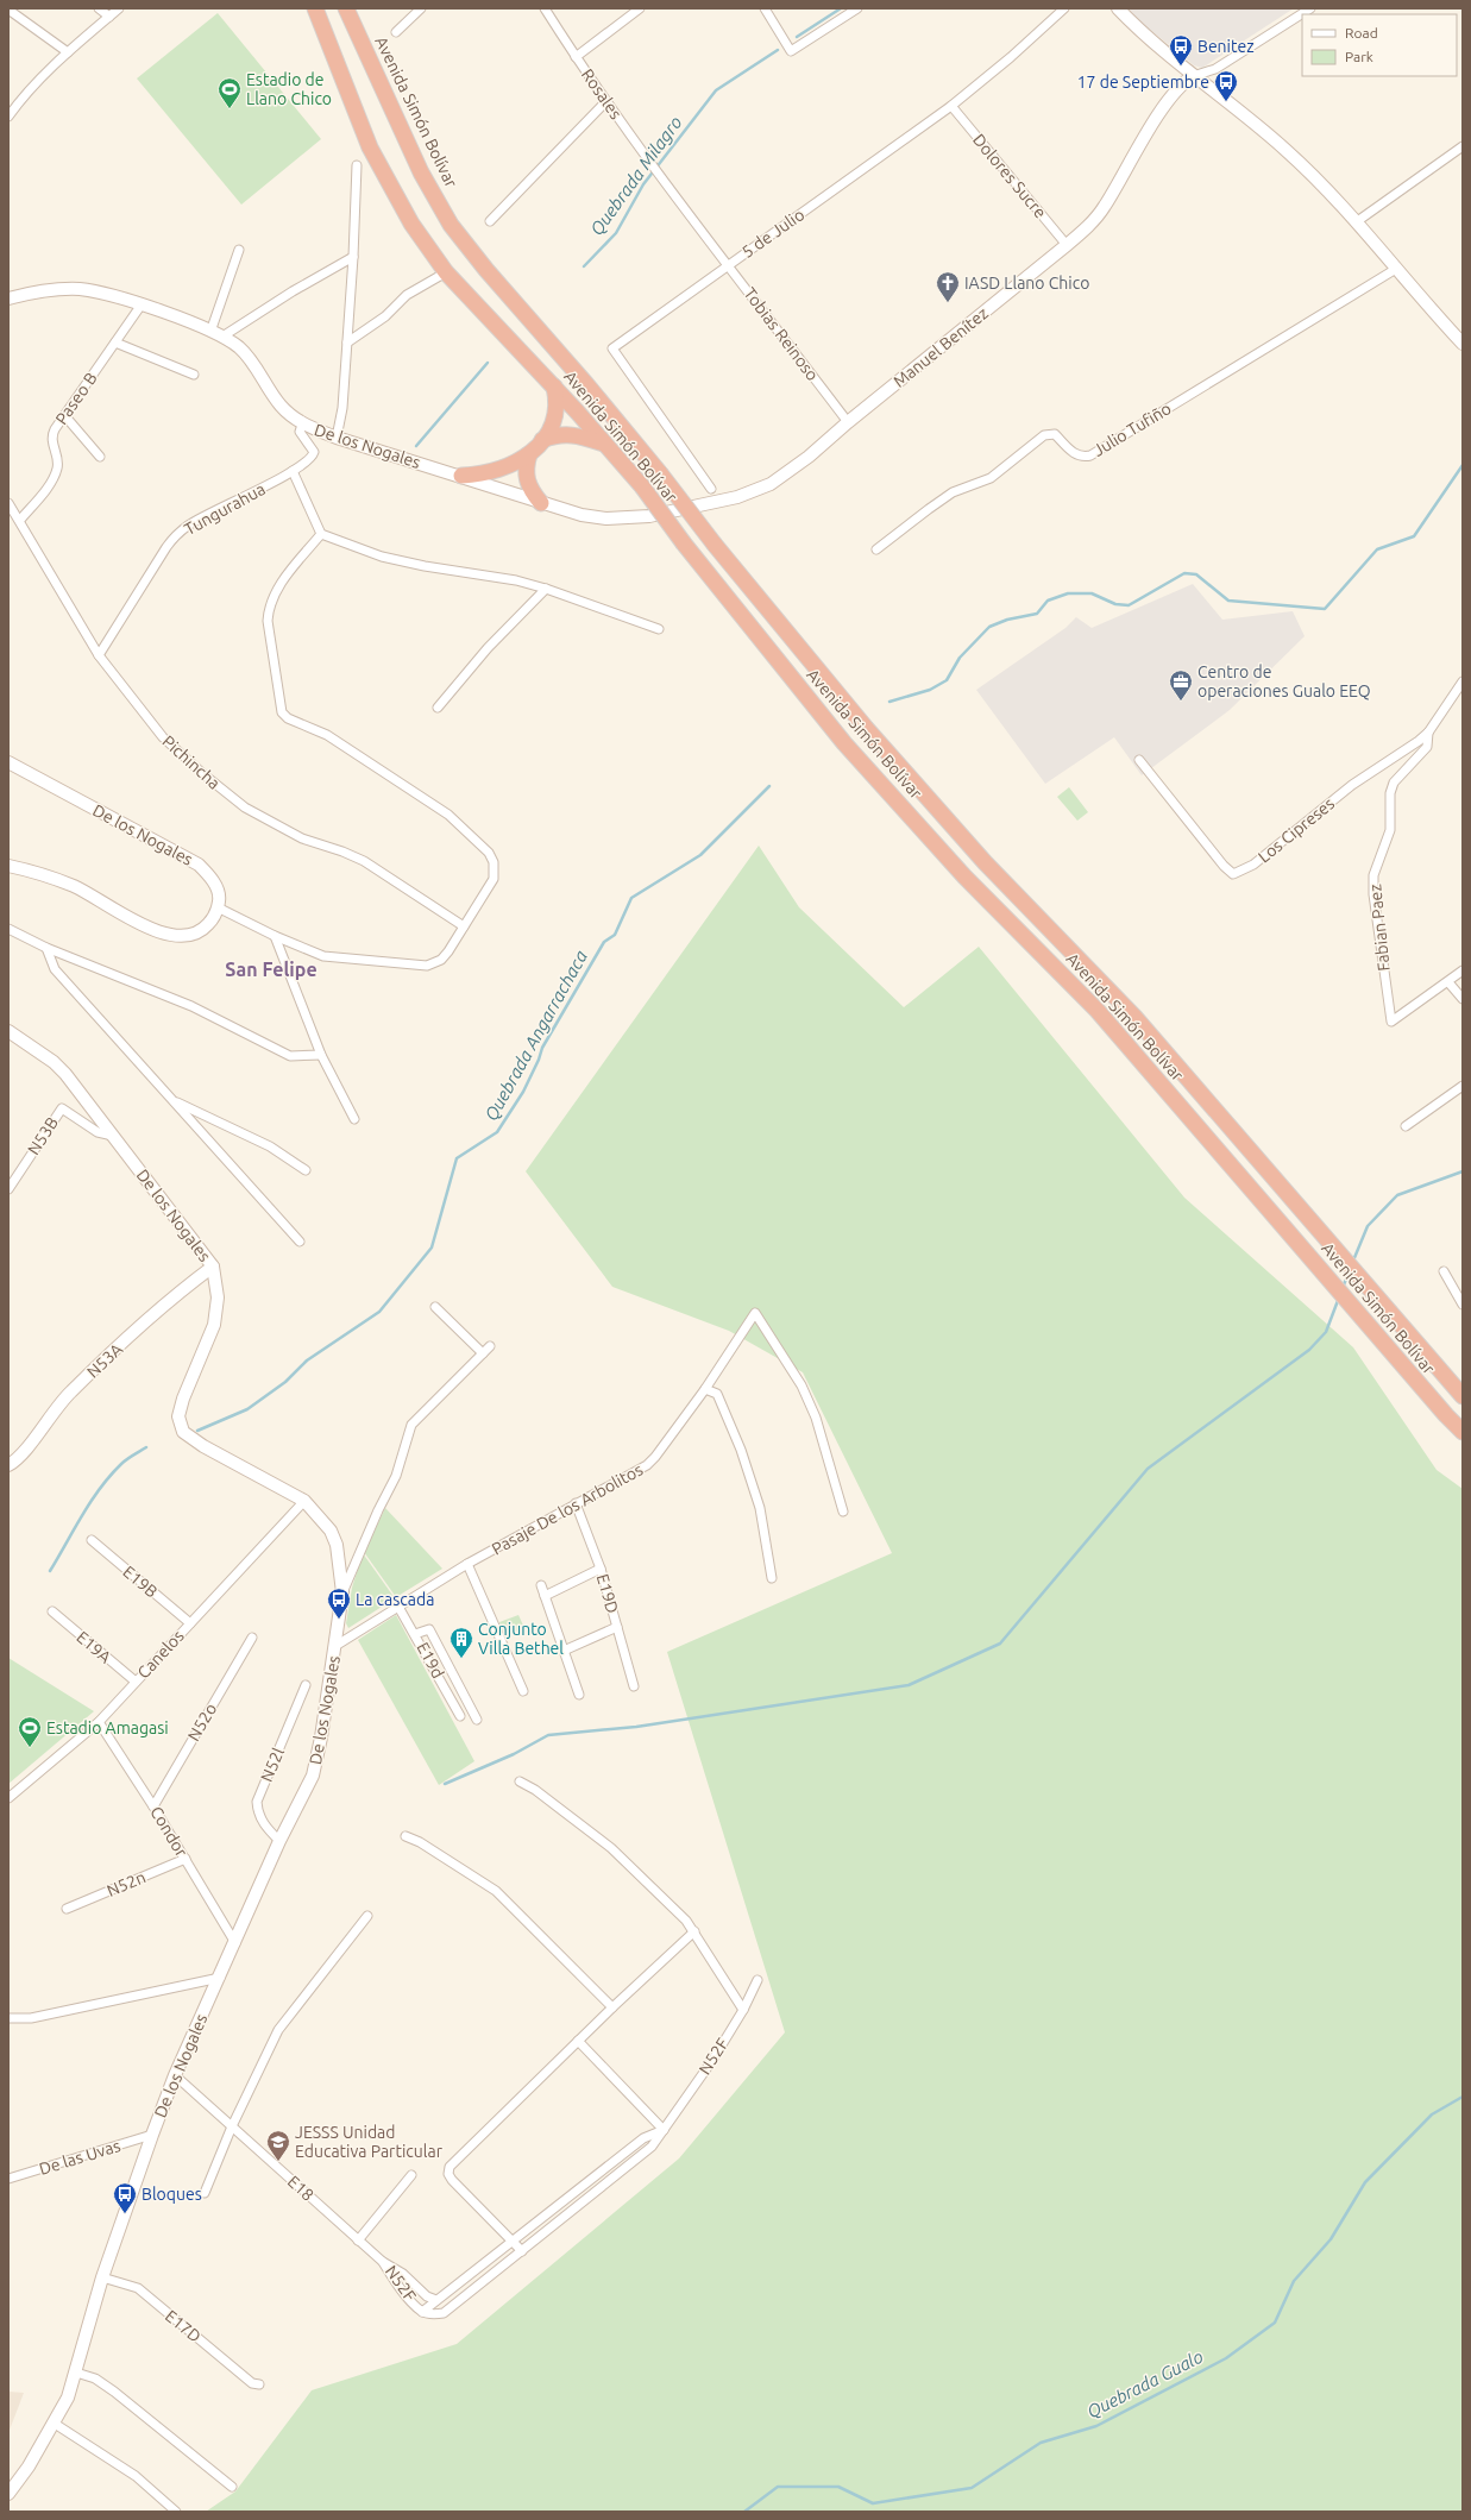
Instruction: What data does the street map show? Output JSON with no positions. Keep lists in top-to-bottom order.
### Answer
{
  "streets": {
    "highway": ["Avenida Simón Bolívar"],
    "street": [
      "Rosales",
      "Dolores Sucre",
      "5 de Julio",
      "Tobias Reinoso",
      "Manuel Benítez",
      "Paseo B",
      "Julio Tufiño",
      "De los Nogales",
      "Tungurahua",
      "Pichincha",
      "Los Cipreses",
      "Fabian Paez",
      "N53B",
      "N53A",
      "Pasaje De los Arbolitos",
      "E19B",
      "E19D",
      "E19A",
      "Canelos",
      "E19d",
      "N52o",
      "N52l",
      "Condor",
      "N52n",
      "N52F",
      "De las Uvas",
      "E18",
      "E17D"
    ]
  },
  "crossings": [
    ["Rosales", "Tobias Reinoso"],
    ["Dolores Sucre", "5 de Julio"],
    ["Dolores Sucre", "Manuel Benítez"],
    ["5 de Julio", "Tobias Reinoso"],
    ["Tobias Reinoso", "Manuel Benítez"],
    ["Manuel Benítez", "De los Nogales"],
    ["Paseo B", "De los Nogales"],
    ["Paseo B", "Pichincha"],
    ["De los Nogales", "Tungurahua"],
    ["De los Nogales", "N53B"],
    ["De los Nogales", "N53A"],
    ["De los Nogales", "Pasaje De los Arbolitos"],
    ["De los Nogales", "Canelos"],
    ["De los Nogales", "N52l"],
    ["De los Nogales", "Condor"],
    ["De los Nogales", "De las Uvas"],
    ["De los Nogales", "E18"],
    ["De los Nogales", "E17D"],
    ["Tungurahua", "Pichincha"],
    ["Los Cipreses", "Fabian Paez"],
    ["Pasaje De los Arbolitos", "E19D"],
    ["Pasaje De los Arbolitos", "E19d"],
    ["E19B", "Canelos"],
    ["E19A", "Canelos"],
    ["Canelos", "Condor"],
    ["N52o", "Condor"],
    ["Condor", "N52n"],
    ["N52F", "E18"]
  ],
  "districts": ["San Felipe"],
  "water": ["Quebrada Milagro", "Quebrada Angarrachaca", "Quebrada Gualo"],
  "places": {
    "bus stop": [
      "Benitez",
      "17 de Septiembre",
      "La cascada",
      "Bloques"
    ],
    "sports": ["Estadio de Llano Chico", "Estadio Amagasi"],
    "church": ["IASD Llano Chico"],
    "office": ["Centro de operaciones Gualo EEQ"],
    "building": ["Conjunto Villa Bethel"],
    "school or university": ["JESSS Unidad Educativa Particular"]
  },
  "legend": ["Road", "Park"]
}
